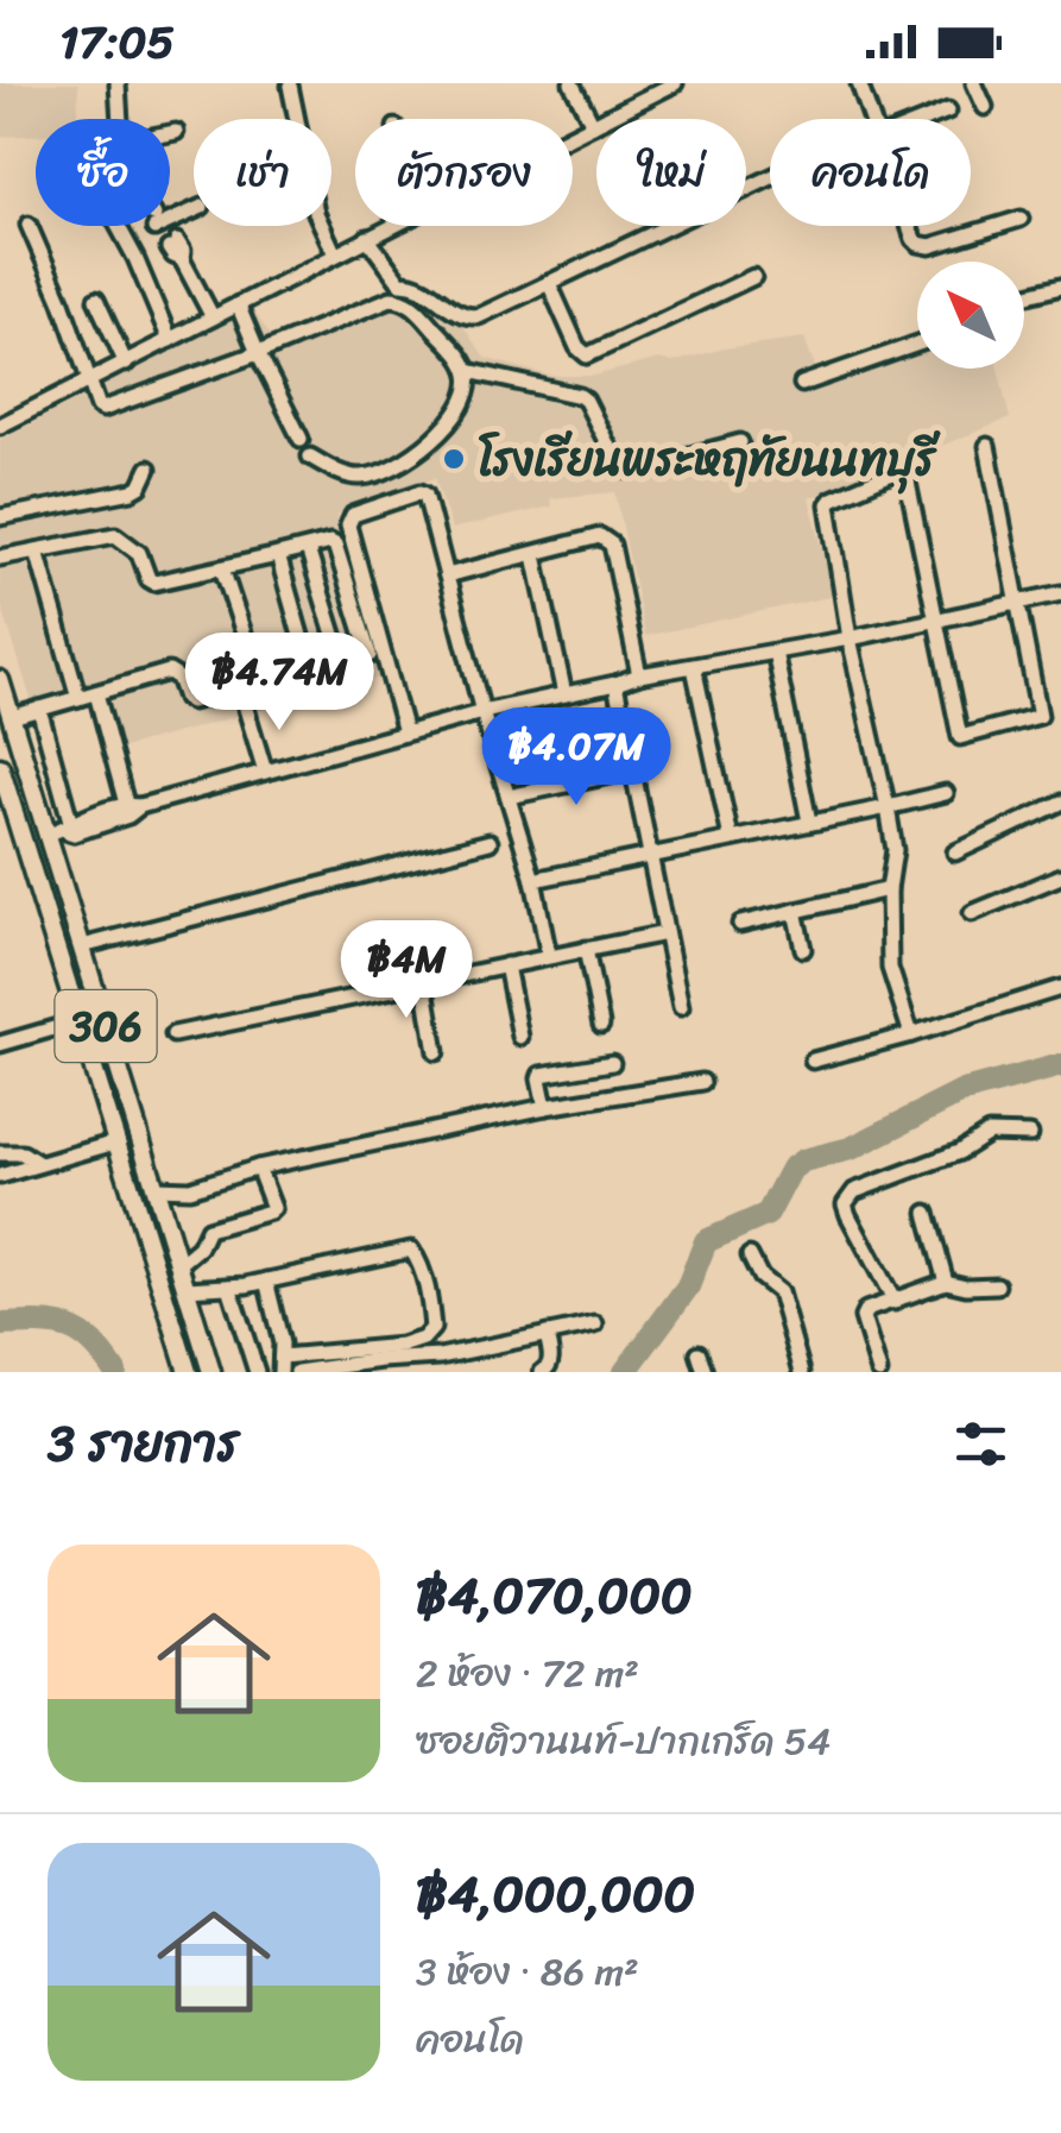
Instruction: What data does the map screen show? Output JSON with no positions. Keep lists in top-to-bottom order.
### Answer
{
  "streets": {
    "main road": ["306"]
  },
  "places": ["โรงเรียนพระหฤทัยนนทบุรี"],
  "north": "top left",
  "page": {
    "status": "17:05",
    "chip": [
      "ซื้อ",
      "เช่า",
      "ตัวกรอง",
      "ใหม่",
      "คอนโด"
    ],
    "price": ["฿4.74M", "฿4.07M", "฿4M"],
    "heading": "3 รายการ",
    "list": [
      {
        "name": "฿4,070,000",
        "note": "2 ห้อง · 72 m² · ซอยติวานนท์-ปากเกร็ด 54"
      },
      {
        "name": "฿4,000,000",
        "note": "3 ห้อง · 86 m² · คอนโด"
      }
    ]
  }
}
